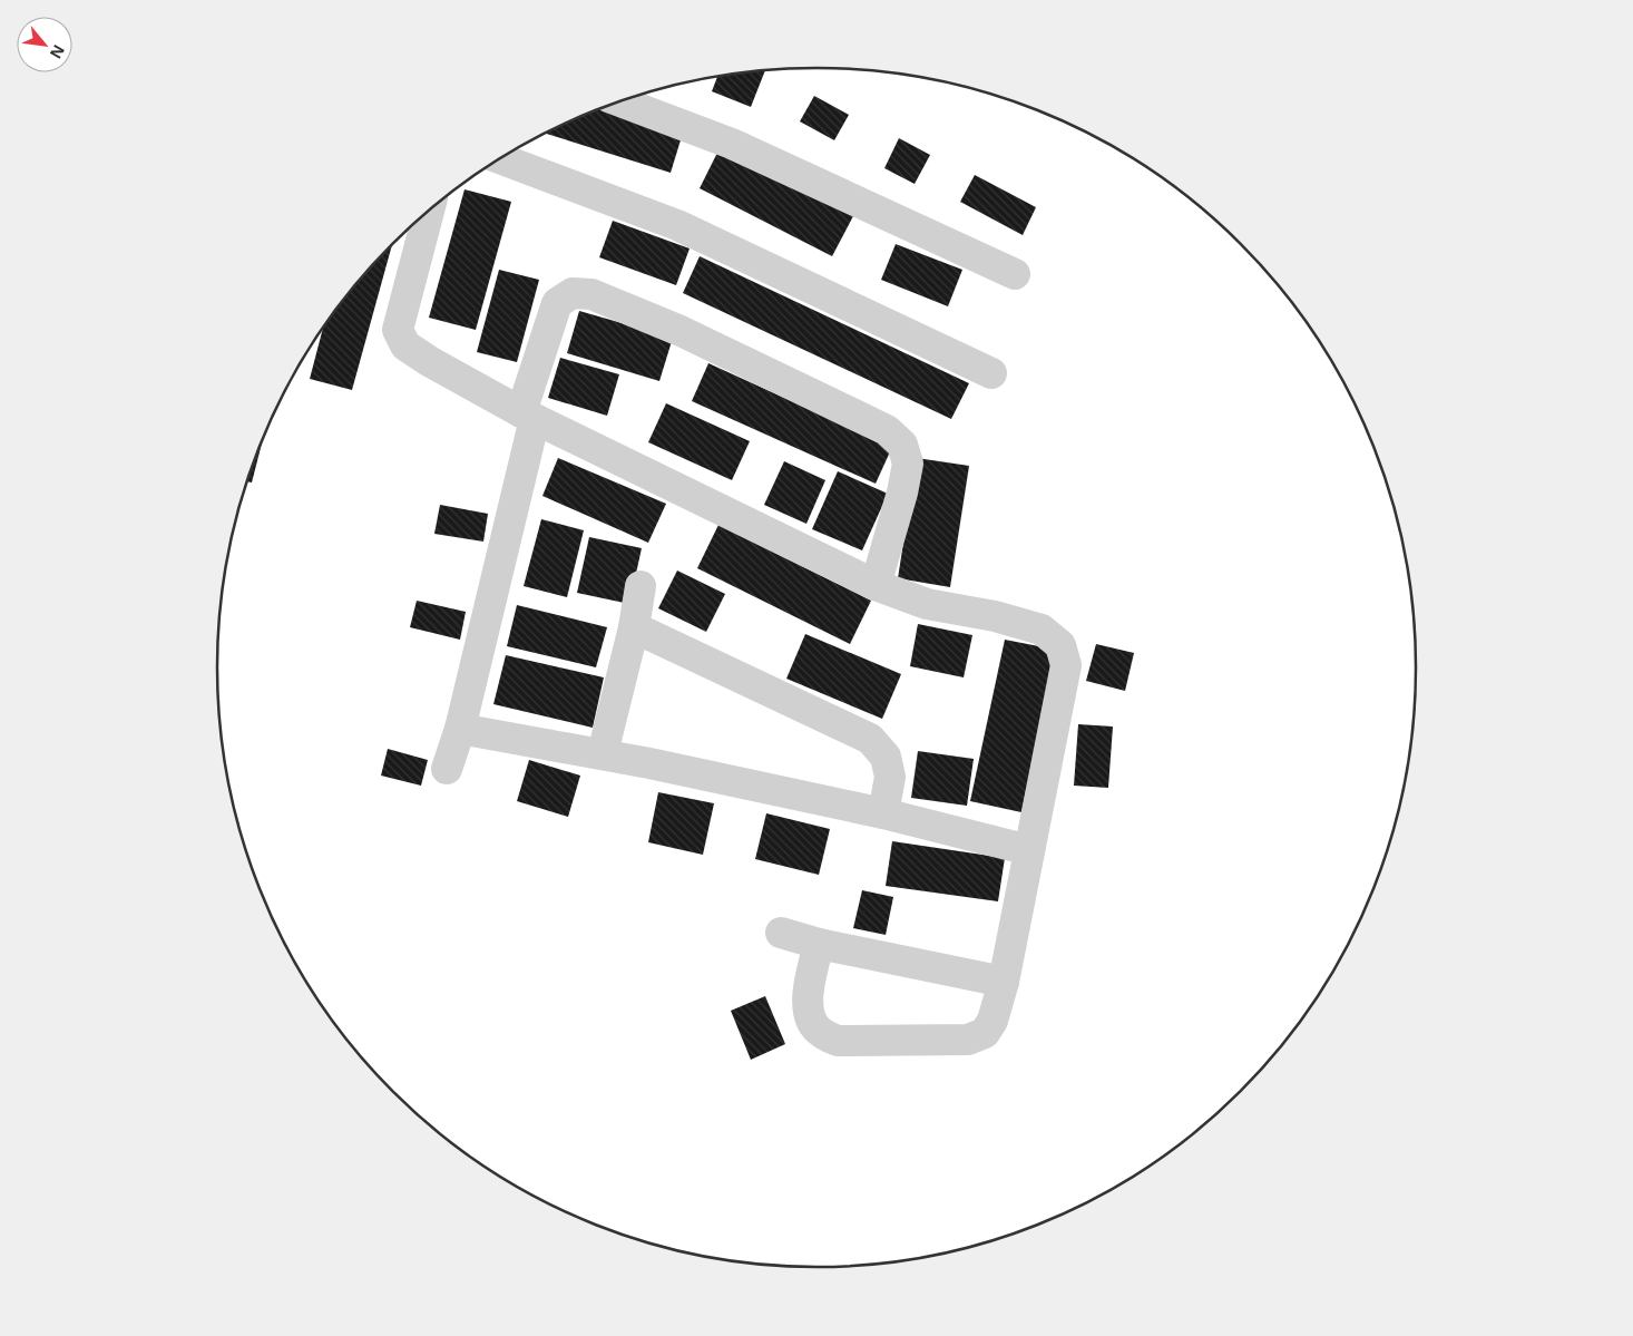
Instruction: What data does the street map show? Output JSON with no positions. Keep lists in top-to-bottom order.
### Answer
{
  "north": "bottom right"
}
